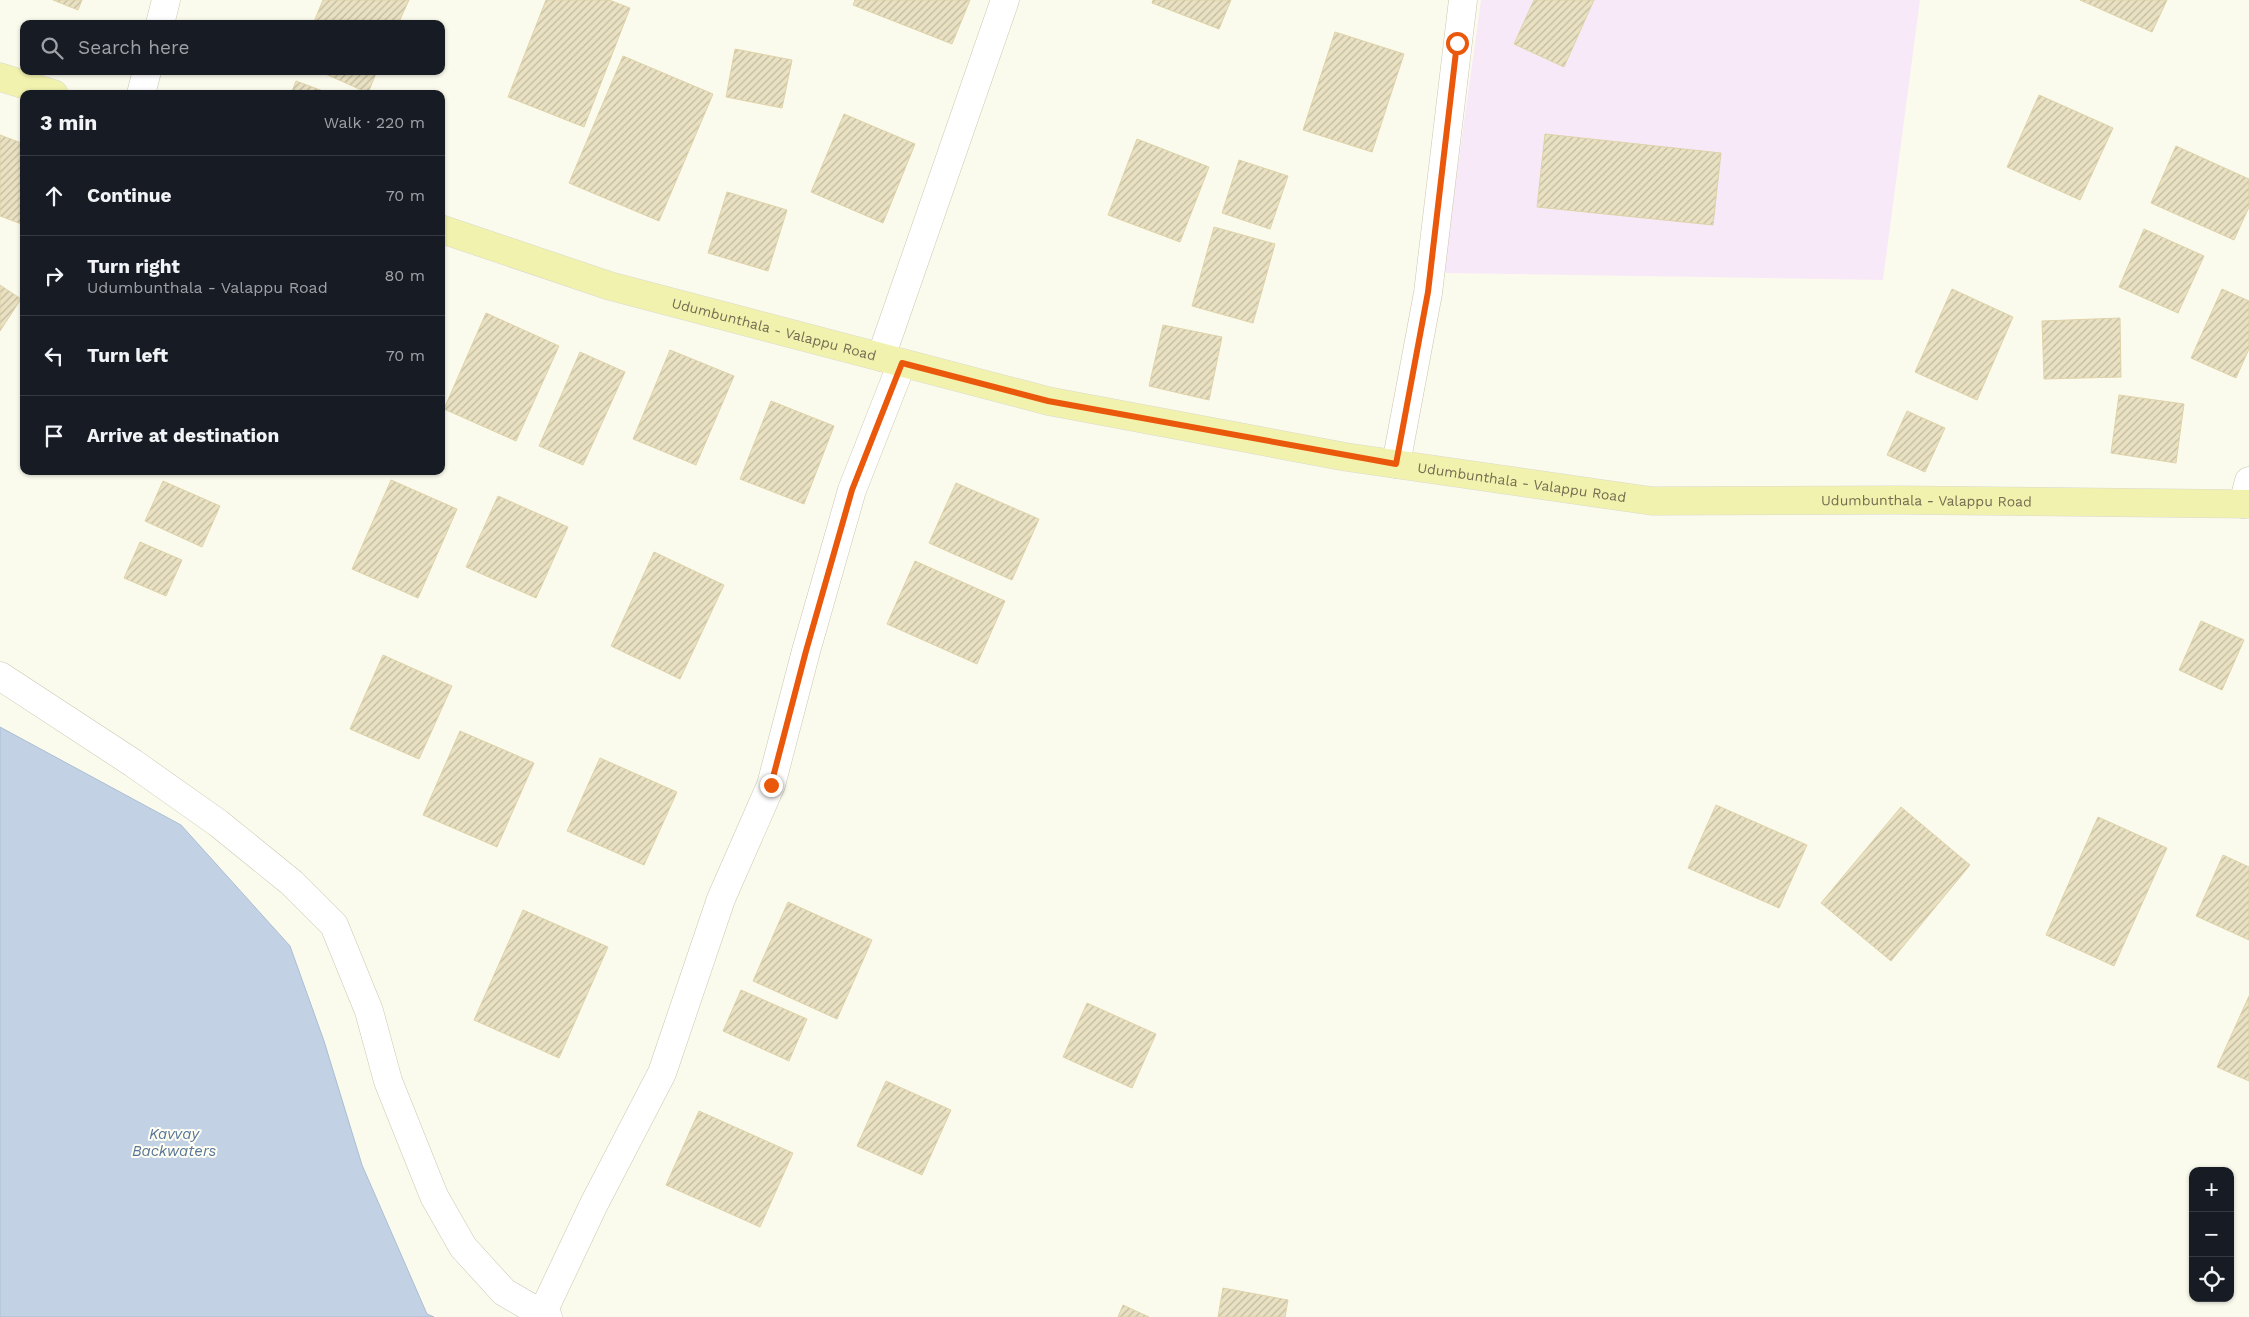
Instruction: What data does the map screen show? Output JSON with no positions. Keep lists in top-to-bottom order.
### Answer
{
  "streets": {
    "main road": ["Udumbunthala - Valappu Road"]
  },
  "water": ["Kavvay Backwaters"],
  "page": {
    "search": "Search here",
    "heading": ["3 min", "Walk · 220 m"],
    "list": [
      ["Continue", "70 m"],
      ["Turn right", "Udumbunthala - Valappu Road", "80 m"],
      ["Turn left", "70 m"],
      "Arrive at destination"
    ],
    "map_buttons": ["+", "−"]
  }
}
